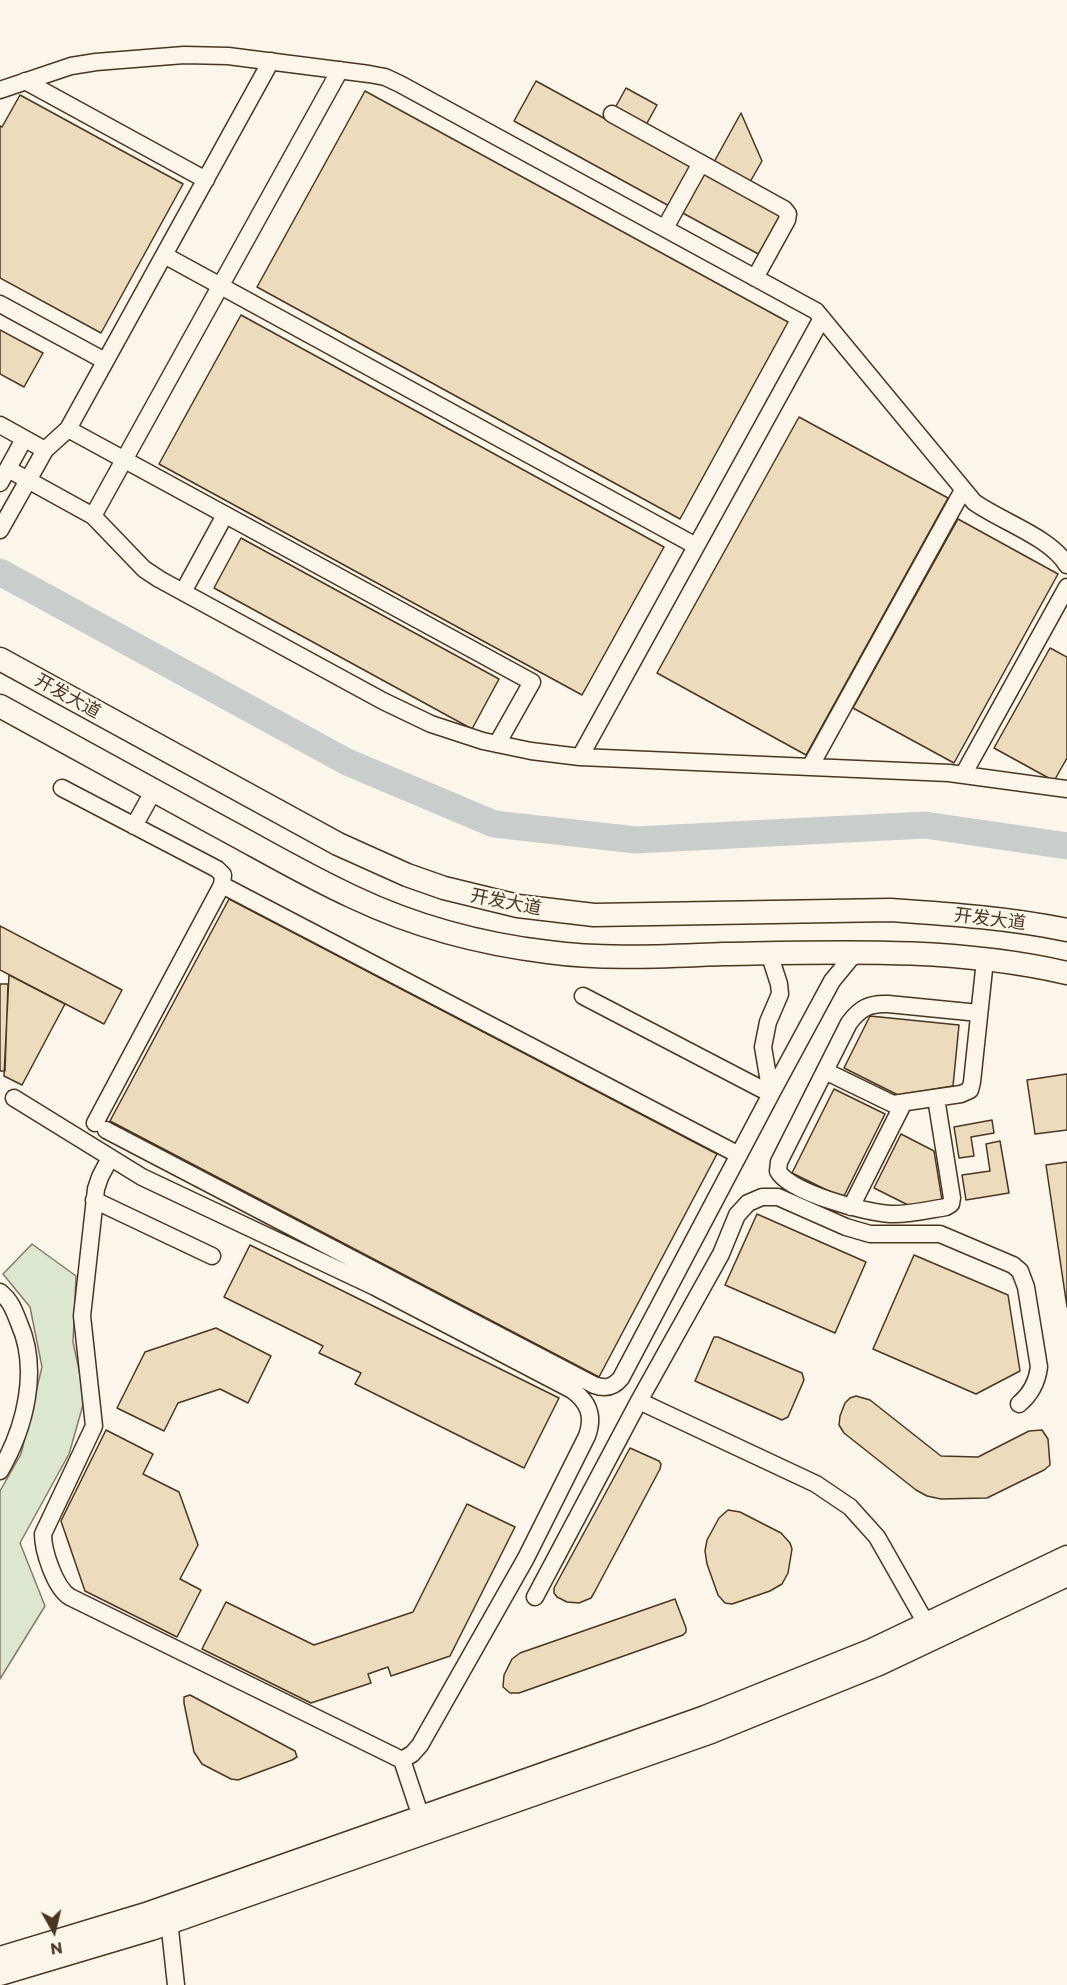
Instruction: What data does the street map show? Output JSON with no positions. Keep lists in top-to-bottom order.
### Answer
{
  "streets": {
    "main road": ["开发大道"]
  },
  "north": "bottom"
}
